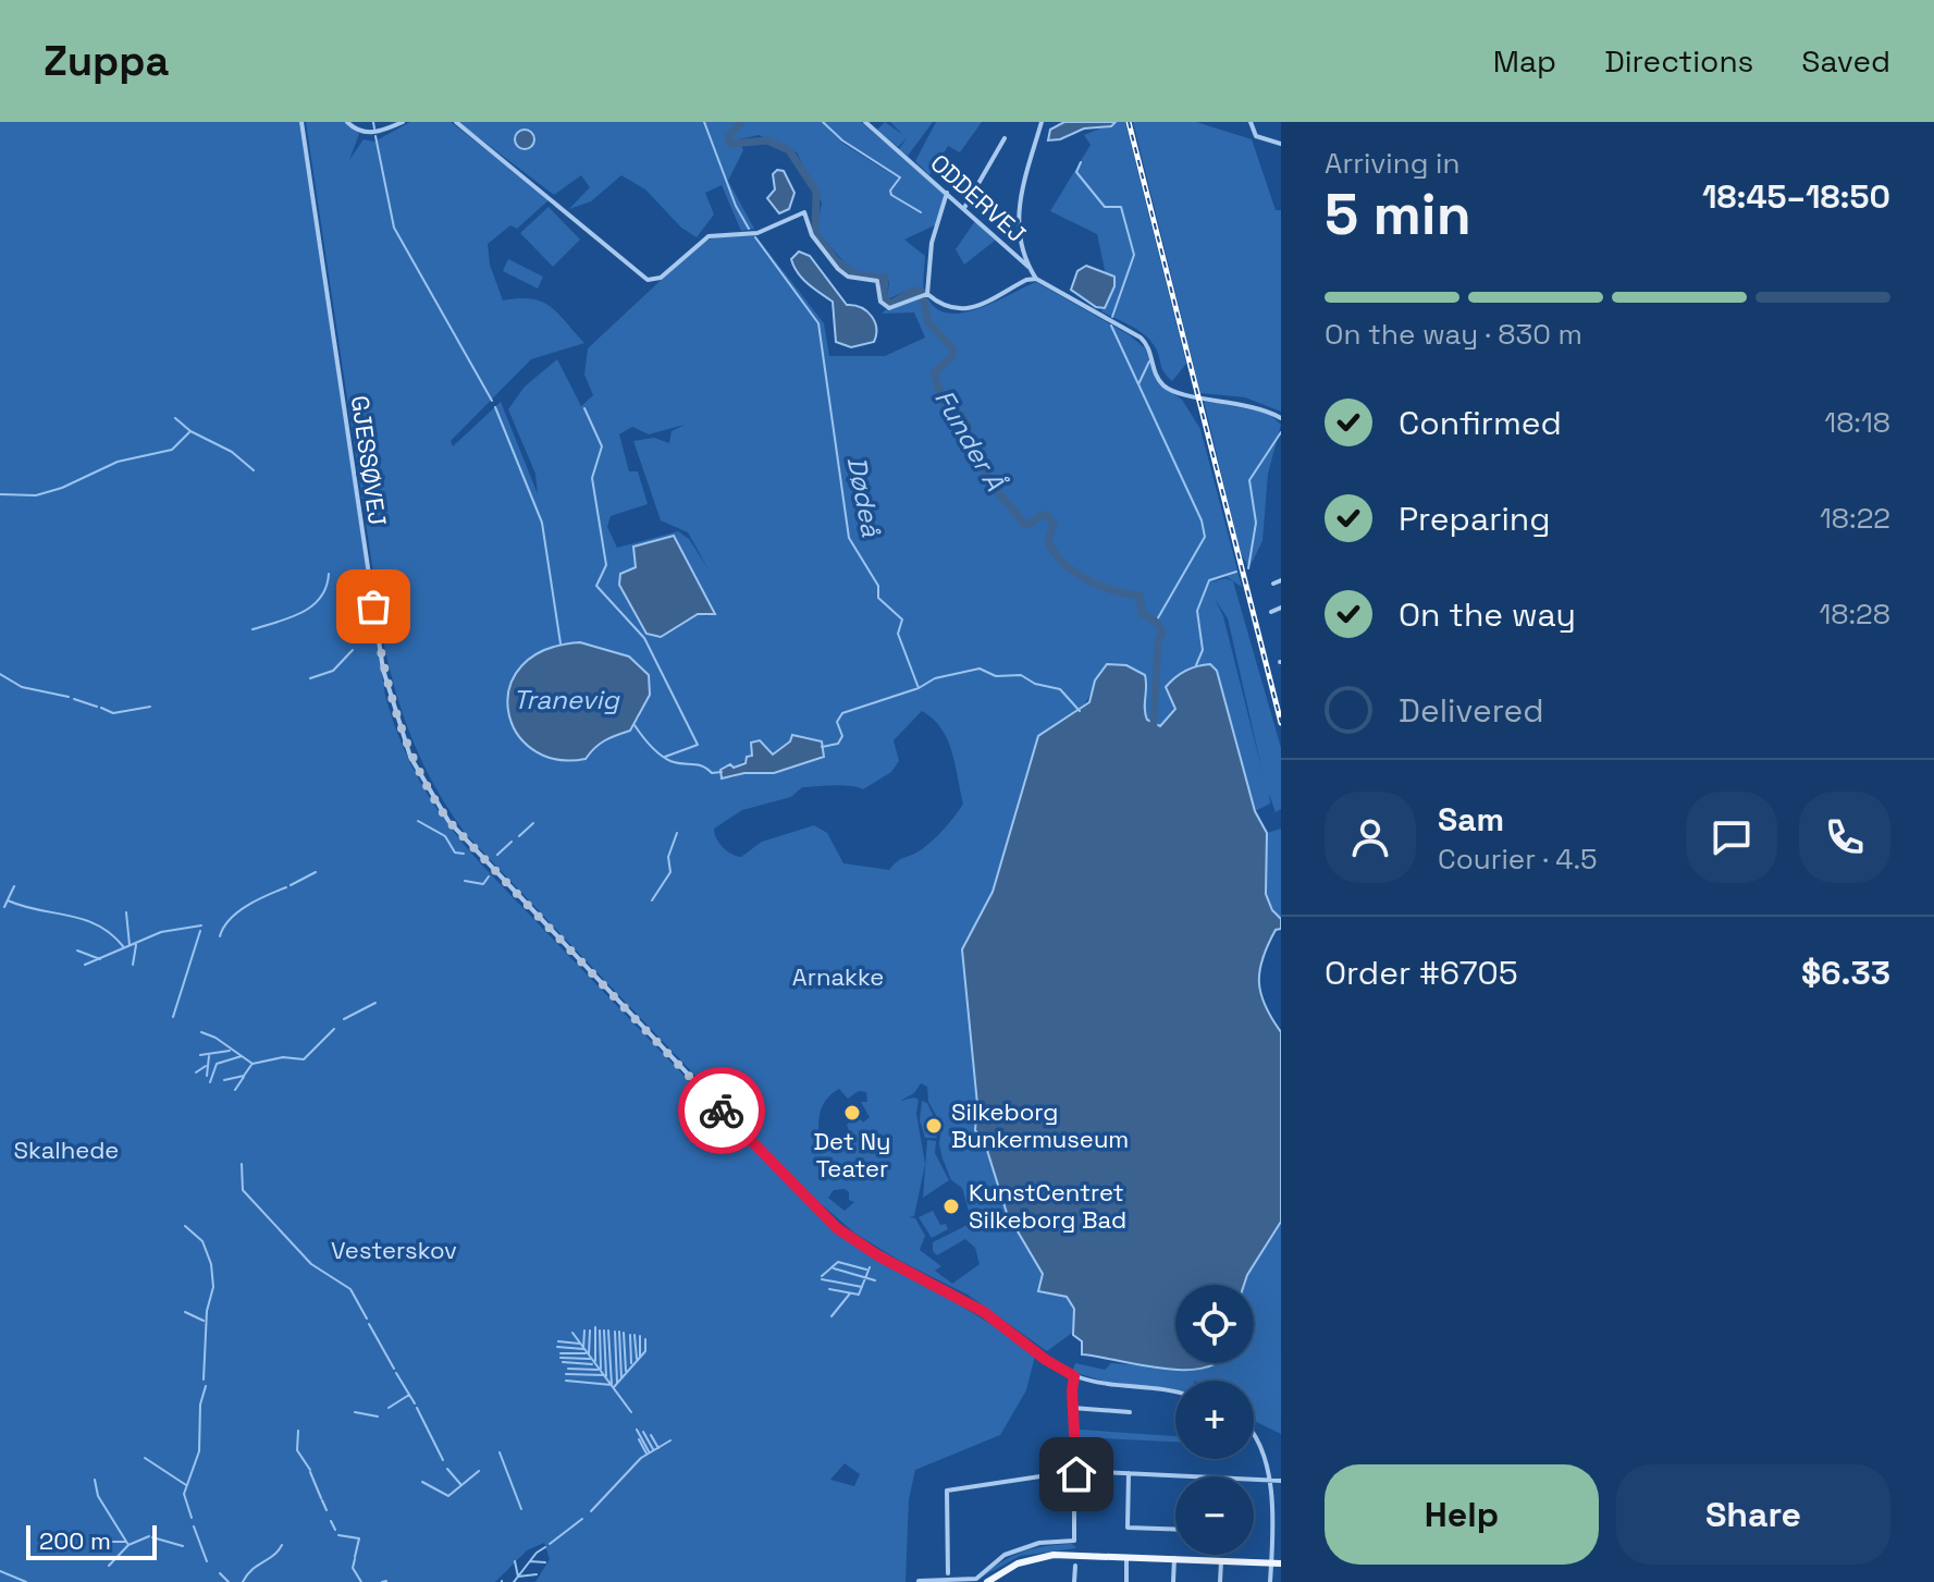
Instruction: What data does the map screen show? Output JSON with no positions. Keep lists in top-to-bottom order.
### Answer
{
  "streets": {
    "street": ["ODDERVEJ", "GJESSØVEJ"]
  },
  "water": ["Funder Å", "Dødeå", "Tranevig"],
  "parks": ["Arnakke", "Skalhede", "Vesterskov"],
  "places": ["Det Ny Teater", "Silkeborg Bunkermuseum", "KunstCentret Silkeborg Bad"],
  "scale_bar": "200 m",
  "page": {
    "header": "Zuppa",
    "nav": ["Map", "Directions", "Saved"],
    "heading": ["5 min", "Arriving in", "18:45–18:50"],
    "panel": [
      "Sam",
      "Courier · 4.5",
      "Order #6705",
      "$6.33"
    ],
    "bar": "On the way · 830 m",
    "list": [
      ["Confirmed", "18:18"],
      ["Preparing", "18:22"],
      ["On the way", "18:28"],
      "Delivered"
    ],
    "map_buttons": ["+", "−"],
    "buttons": ["Help", "Share"],
    "scale": "200 m"
  }
}
